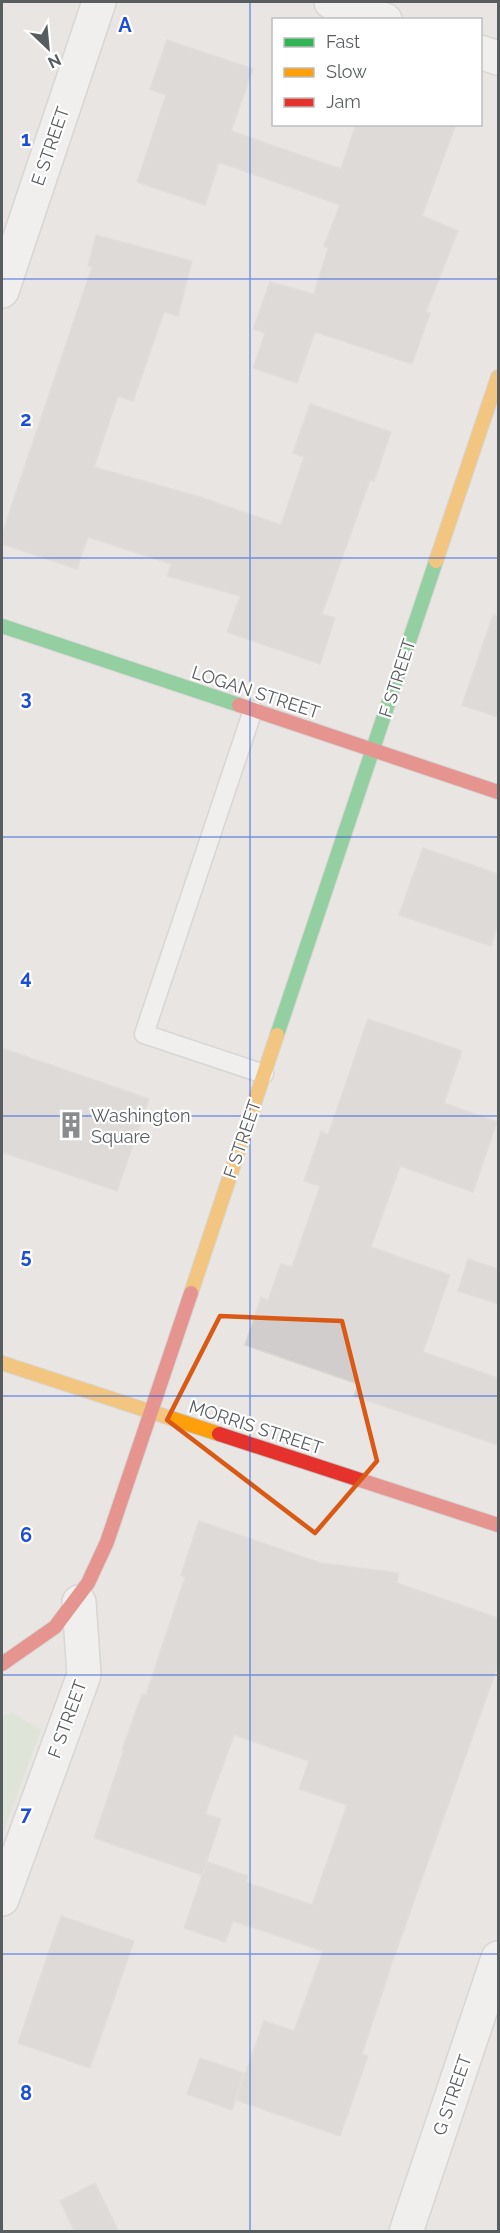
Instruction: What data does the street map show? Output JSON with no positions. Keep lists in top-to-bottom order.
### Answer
{
  "streets": {
    "street": [
      "E STREET",
      "F STREET",
      "LOGAN STREET",
      "MORRIS STREET",
      "G STREET"
    ]
  },
  "crossings": [
    ["F STREET", "LOGAN STREET"],
    ["F STREET", "MORRIS STREET"]
  ],
  "places": {
    "building": ["Washington Square"]
  },
  "legend": ["Fast", "Slow", "Jam"],
  "north": "bottom right",
  "grid": {
    "columns": ["A"],
    "rows": [
      "1",
      "2",
      "3",
      "4",
      "5",
      "6",
      "7",
      "8"
    ]
  }
}
